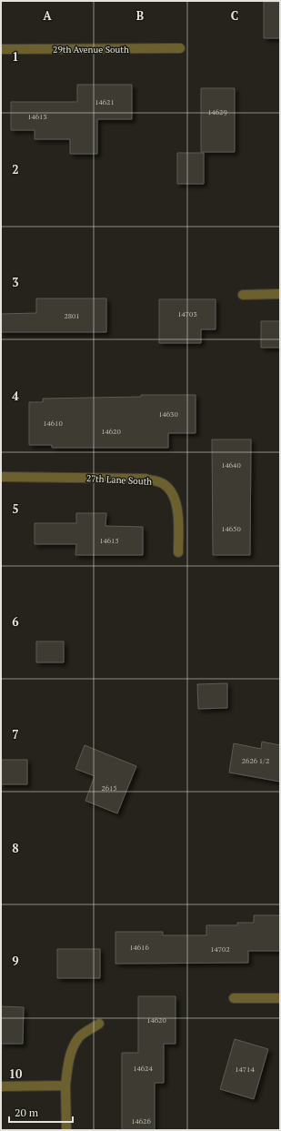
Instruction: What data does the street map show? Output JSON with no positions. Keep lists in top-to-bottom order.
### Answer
{
  "streets": {
    "street": ["29th Avenue South", "27th Lane South"]
  },
  "house_numbers": [
    "14621",
    "14629",
    "14613",
    "14703",
    "2801",
    "14630",
    "14610",
    "14620",
    "14640",
    "14650",
    "14615",
    "2626 1/2",
    "2615",
    "14616",
    "14702",
    "14620",
    "14624",
    "14714",
    "14626"
  ],
  "scale_bar": "20 m",
  "grid": {
    "columns": ["A", "B", "C"],
    "rows": [
      "1",
      "2",
      "3",
      "4",
      "5",
      "6",
      "7",
      "8",
      "9",
      "10"
    ]
  }
}
